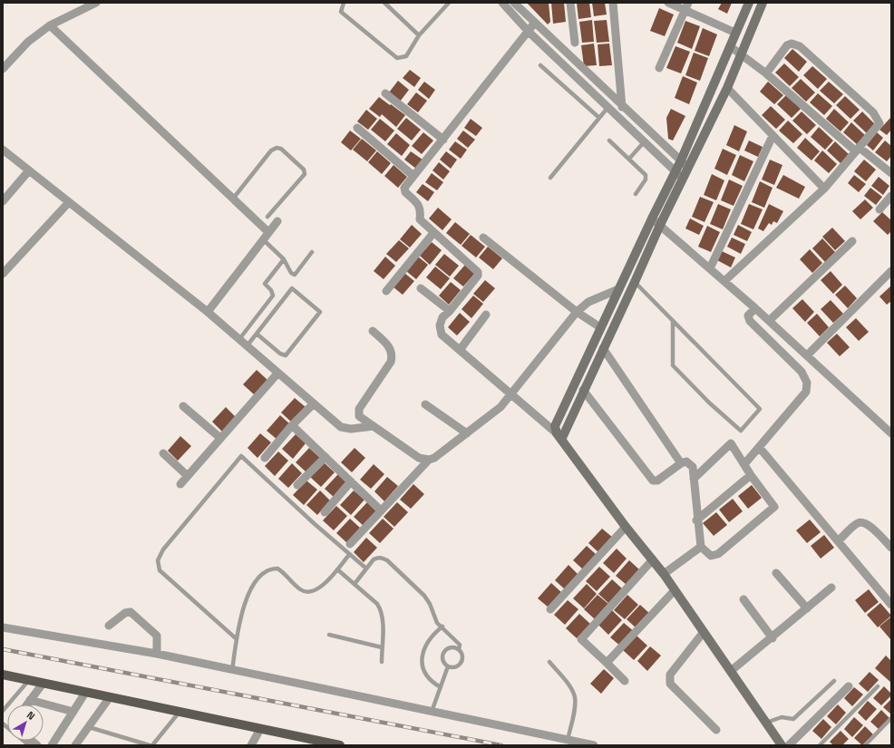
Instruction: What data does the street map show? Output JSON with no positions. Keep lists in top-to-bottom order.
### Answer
{
  "north": "top right"
}
